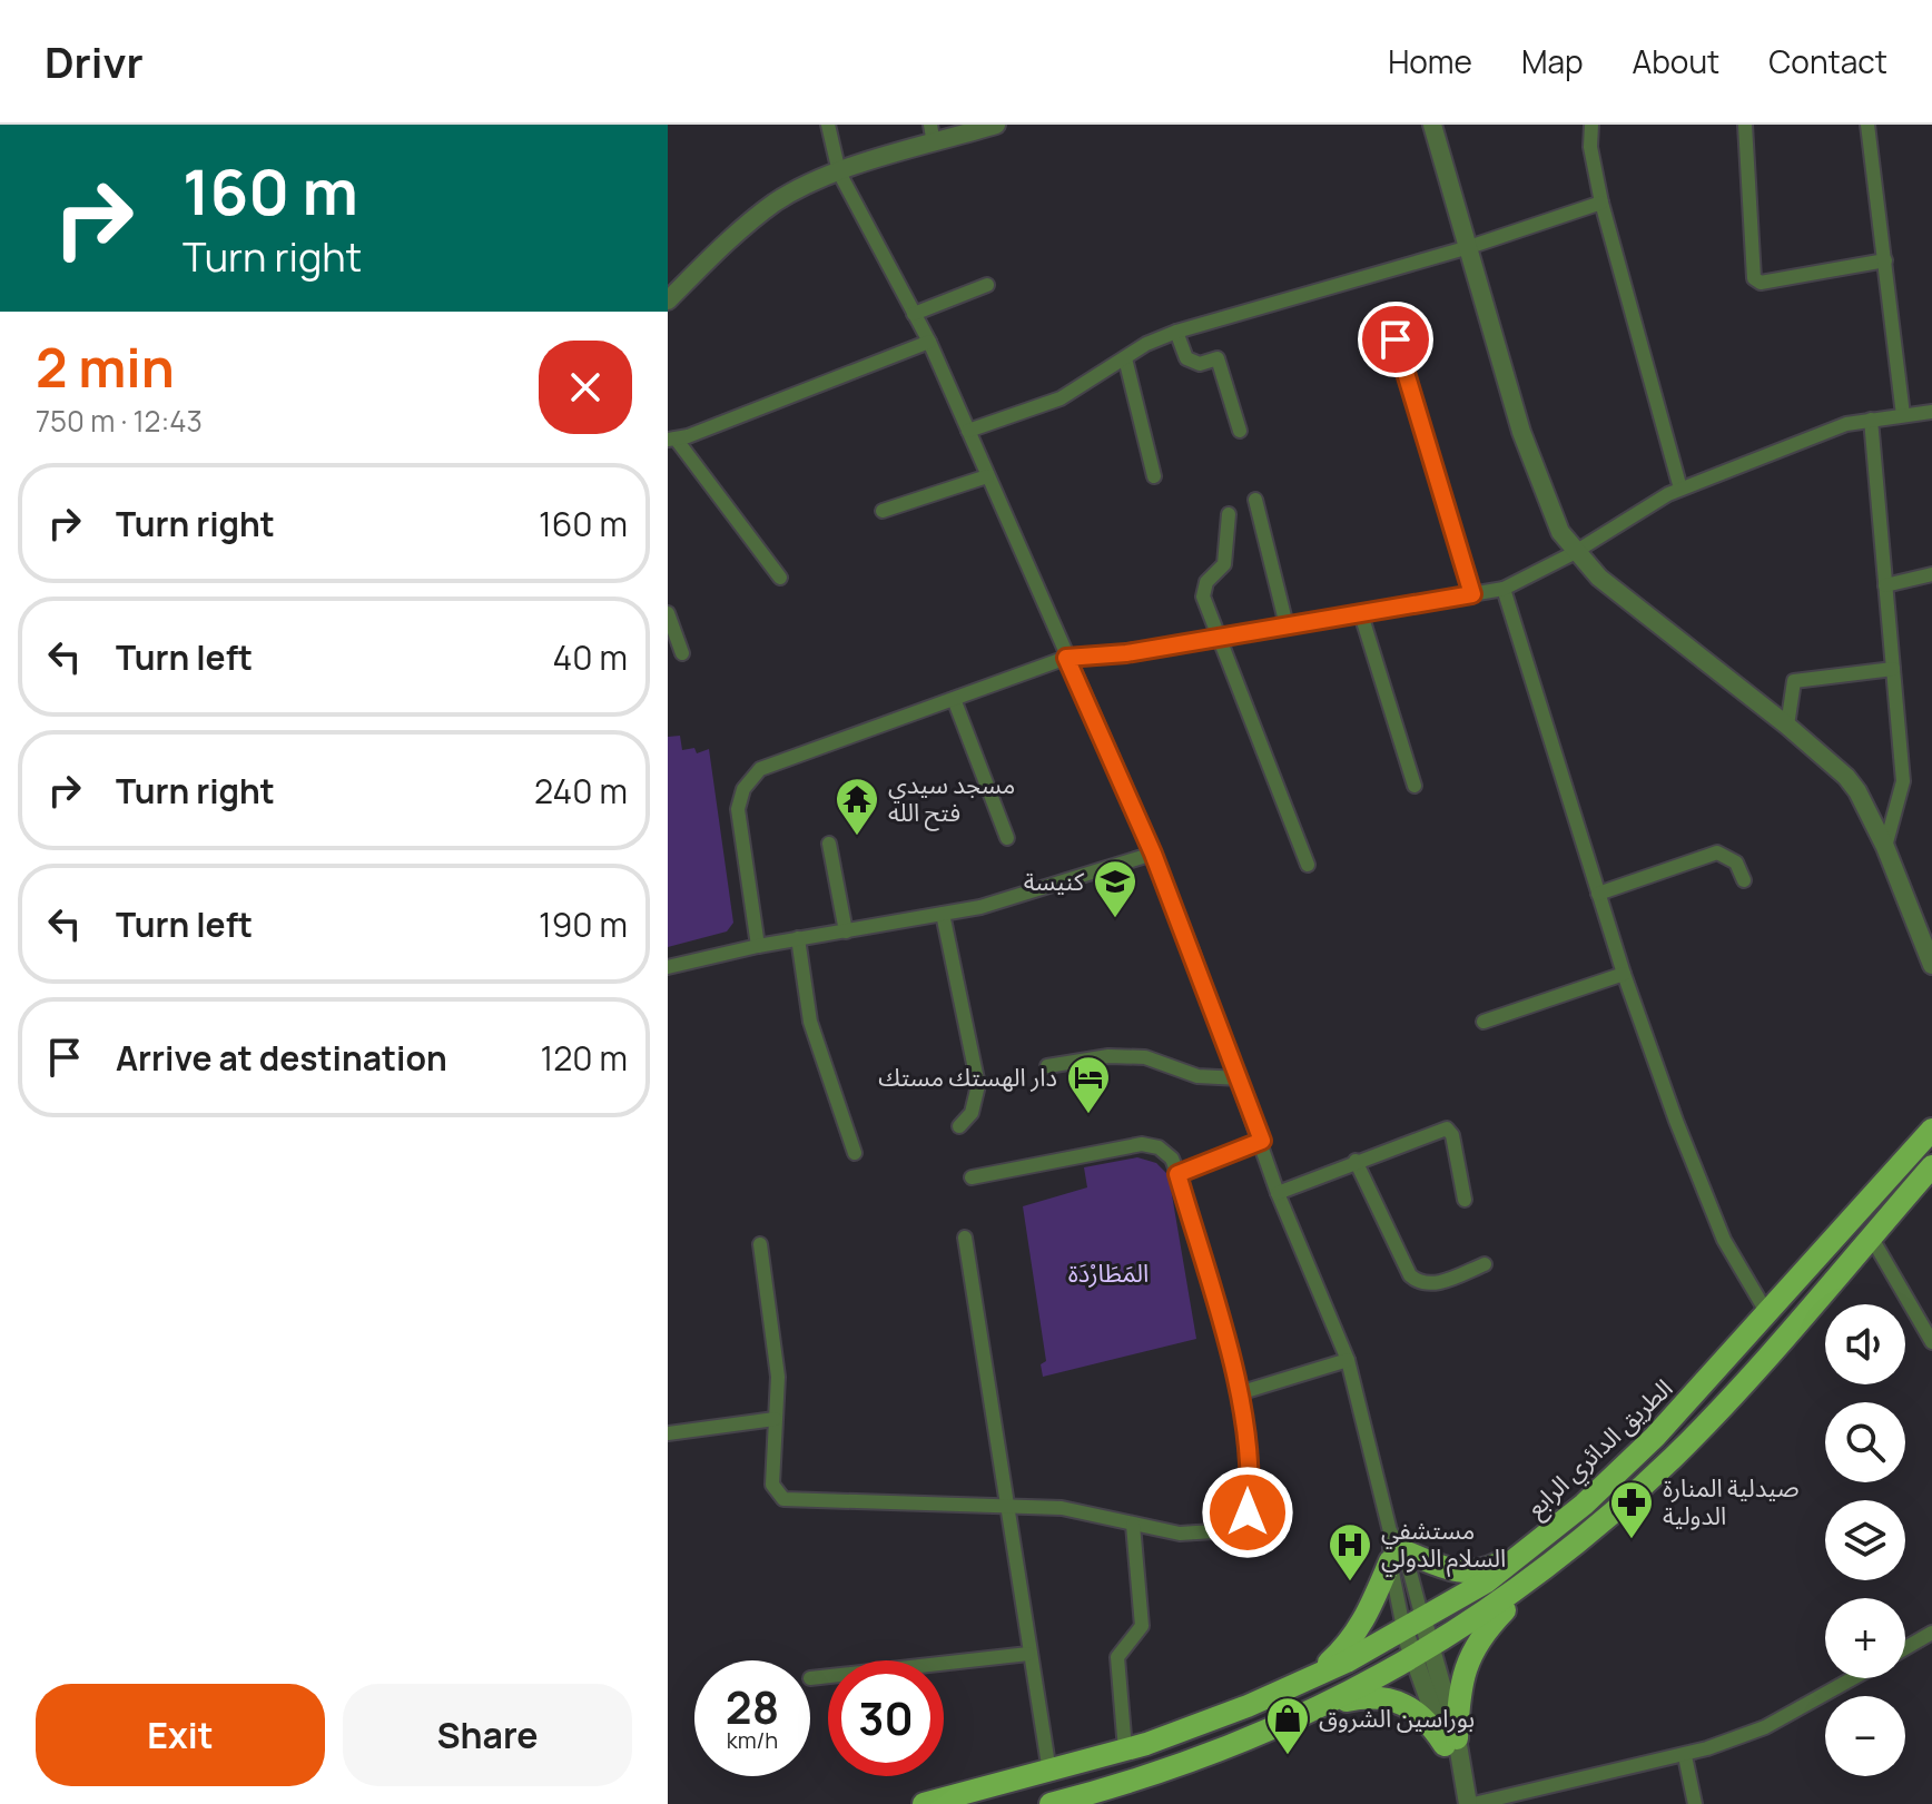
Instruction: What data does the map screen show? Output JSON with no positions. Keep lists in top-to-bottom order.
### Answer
{
  "streets": {
    "main road": ["الطريق الدائري الرابع"]
  },
  "parks": ["المَطَارْدَة"],
  "places": {
    "temple": ["مسجد سيدي فتح الله"],
    "school or university": ["كنيسة"],
    "hotel": ["دار الهستك مستك"],
    "pharmacy": ["صيدلية المنارة الدولية"],
    "hospital": ["مستشفي السلام الدولي"],
    "shop": ["بوراسين الشروق"]
  },
  "page": {
    "header": "Drivr",
    "nav": [
      "Home",
      "Map",
      "About",
      "Contact"
    ],
    "turn": ["160 m", "Turn right"],
    "heading": ["2 min", "750 m · 12:43"],
    "list": [
      {
        "name": "Turn right",
        "value": "160 m"
      },
      {
        "name": "Turn left",
        "value": "40 m"
      },
      {
        "name": "Turn right",
        "value": "240 m"
      },
      {
        "name": "Turn left",
        "value": "190 m"
      },
      {
        "name": "Arrive at destination",
        "value": "120 m"
      }
    ],
    "map_buttons": ["+", "−"],
    "speed": "28 km/h",
    "limit": "30",
    "buttons": ["Exit", "Share"]
  }
}
